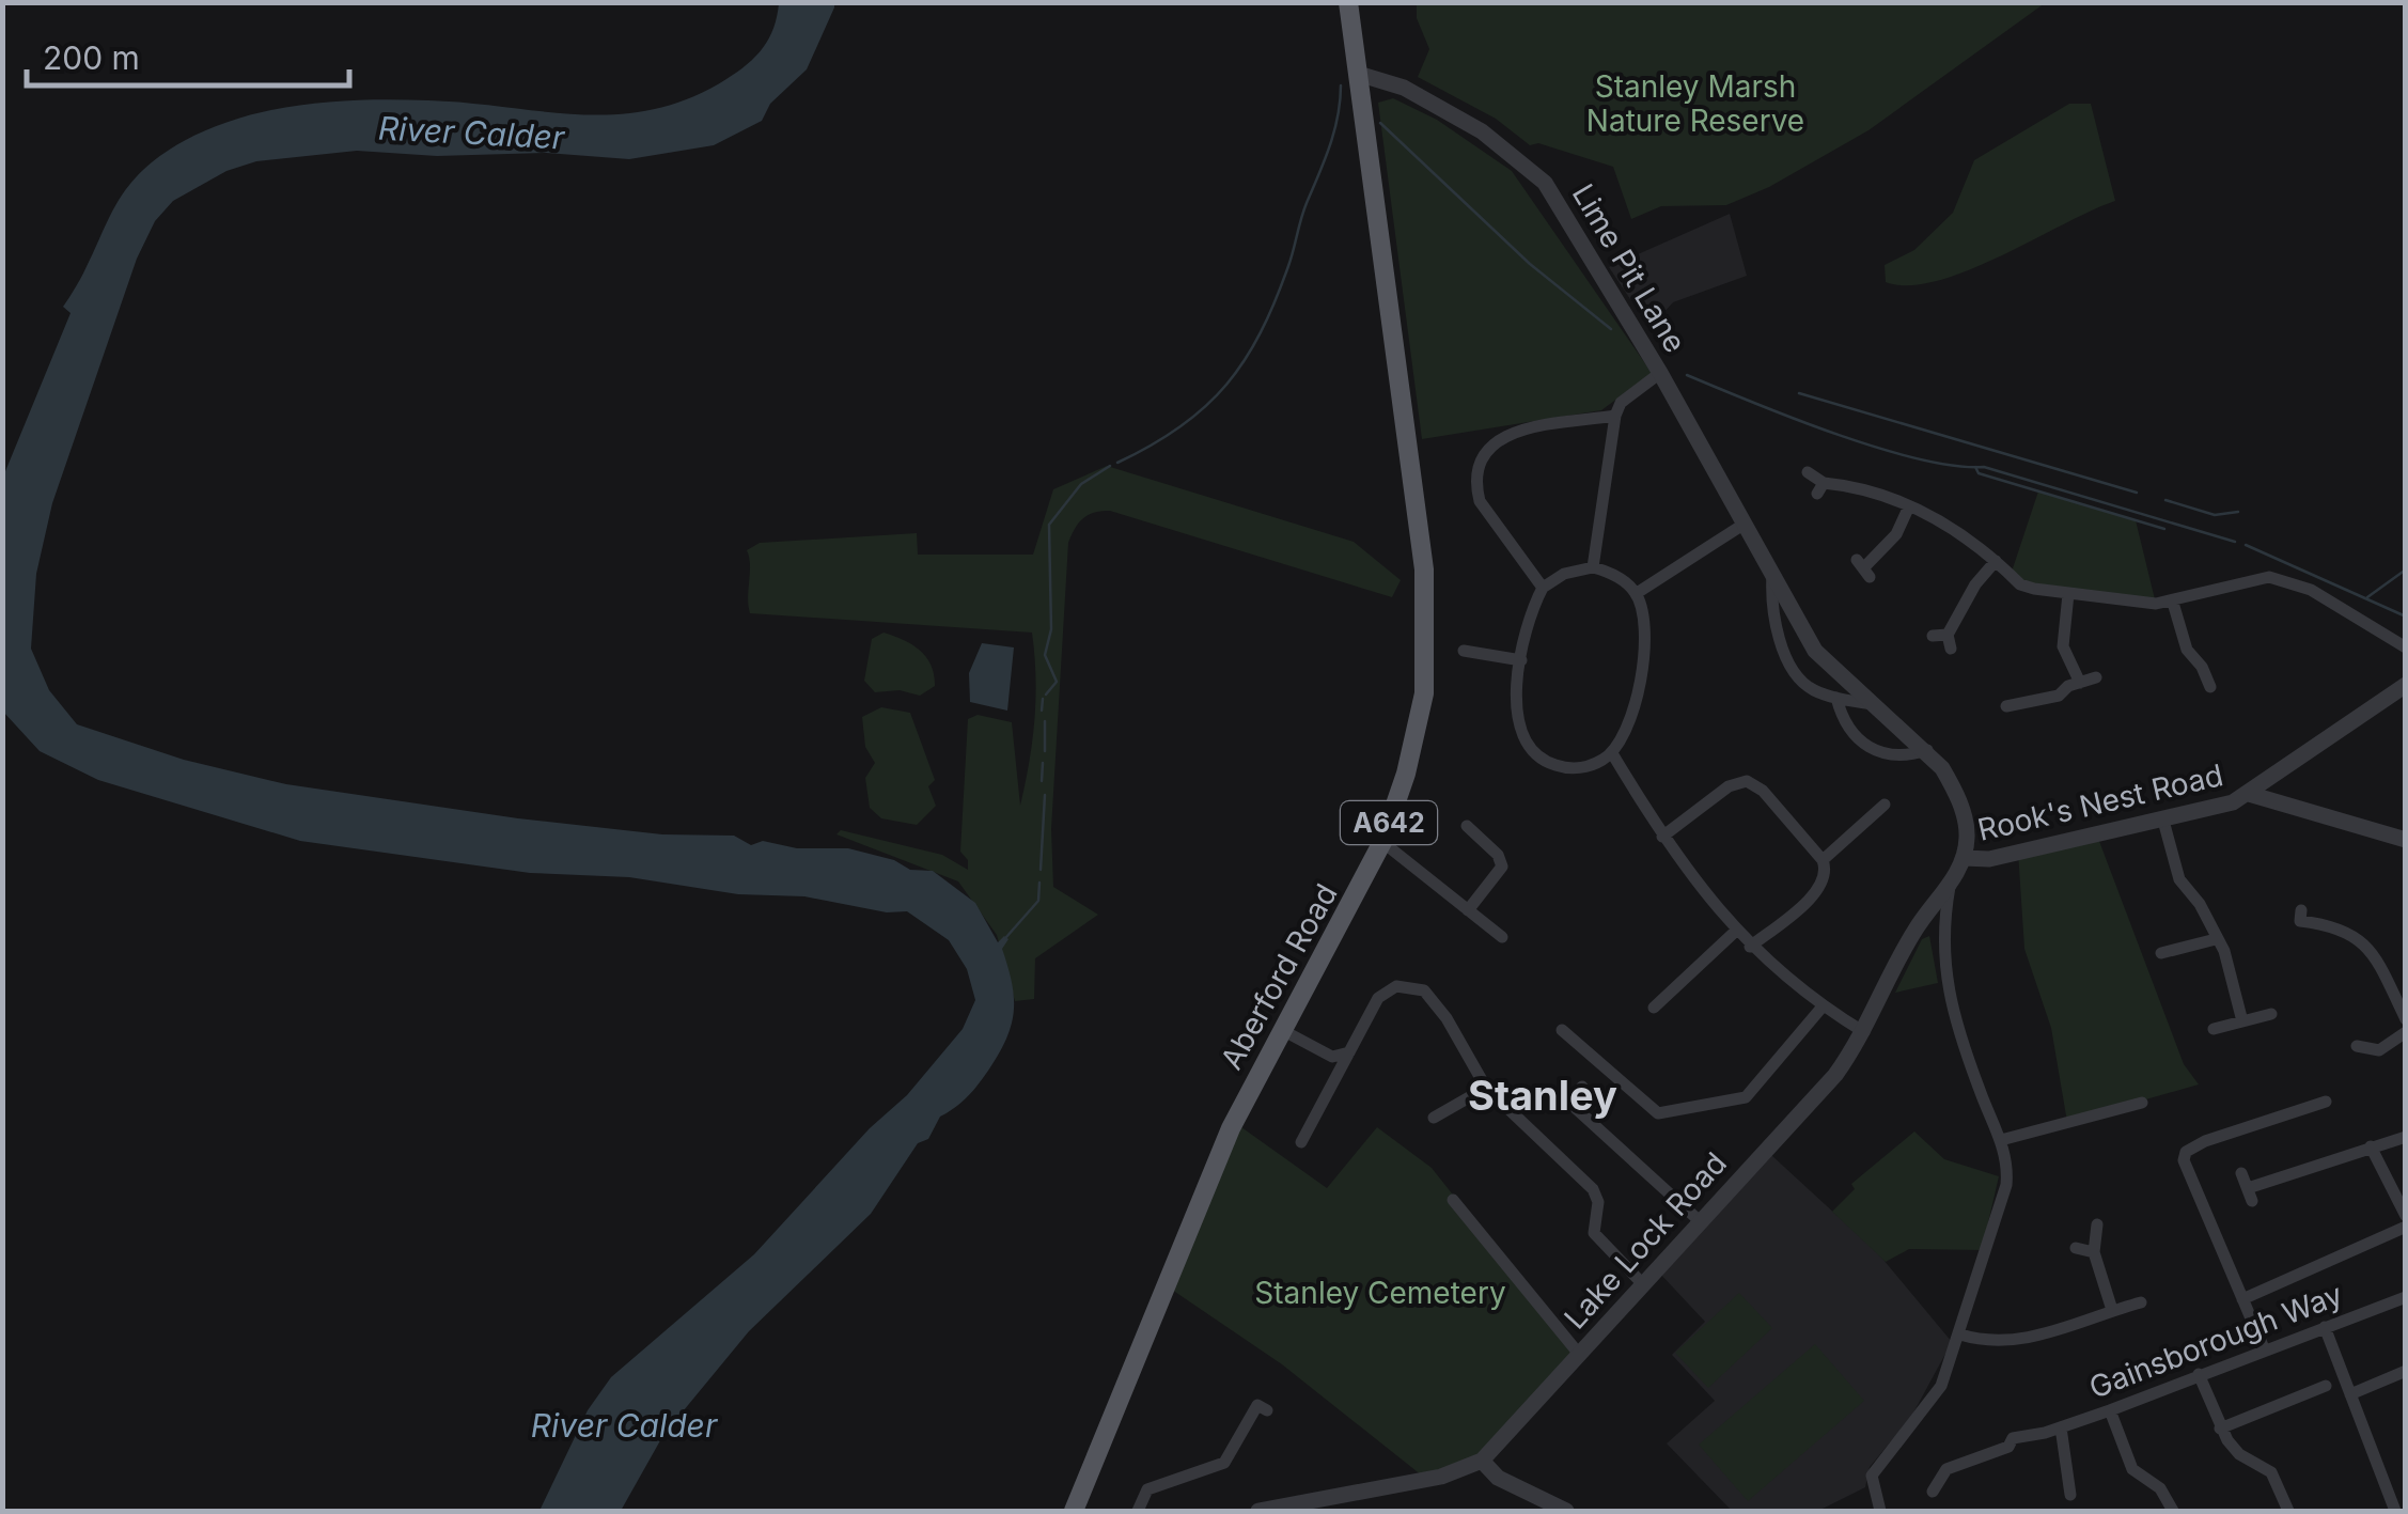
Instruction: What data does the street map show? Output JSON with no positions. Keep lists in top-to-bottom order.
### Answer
{
  "streets": {
    "main road": ["A642", "Aberford Road"],
    "street": [
      "Lime Pit Lane",
      "Rook's Nest Road",
      "Lake Lock Road",
      "Gainsborough Way"
    ]
  },
  "crossings": [
    ["Lime Pit Lane", "Rook's Nest Road"],
    ["Lime Pit Lane", "Aberford Road"],
    ["Lime Pit Lane", "Lake Lock Road"],
    ["Rook's Nest Road", "Lake Lock Road"]
  ],
  "districts": ["Stanley"],
  "water": ["River Calder"],
  "parks": ["Stanley Marsh Nature Reserve", "Stanley Cemetery"],
  "scale_bar": "200 m"
}
